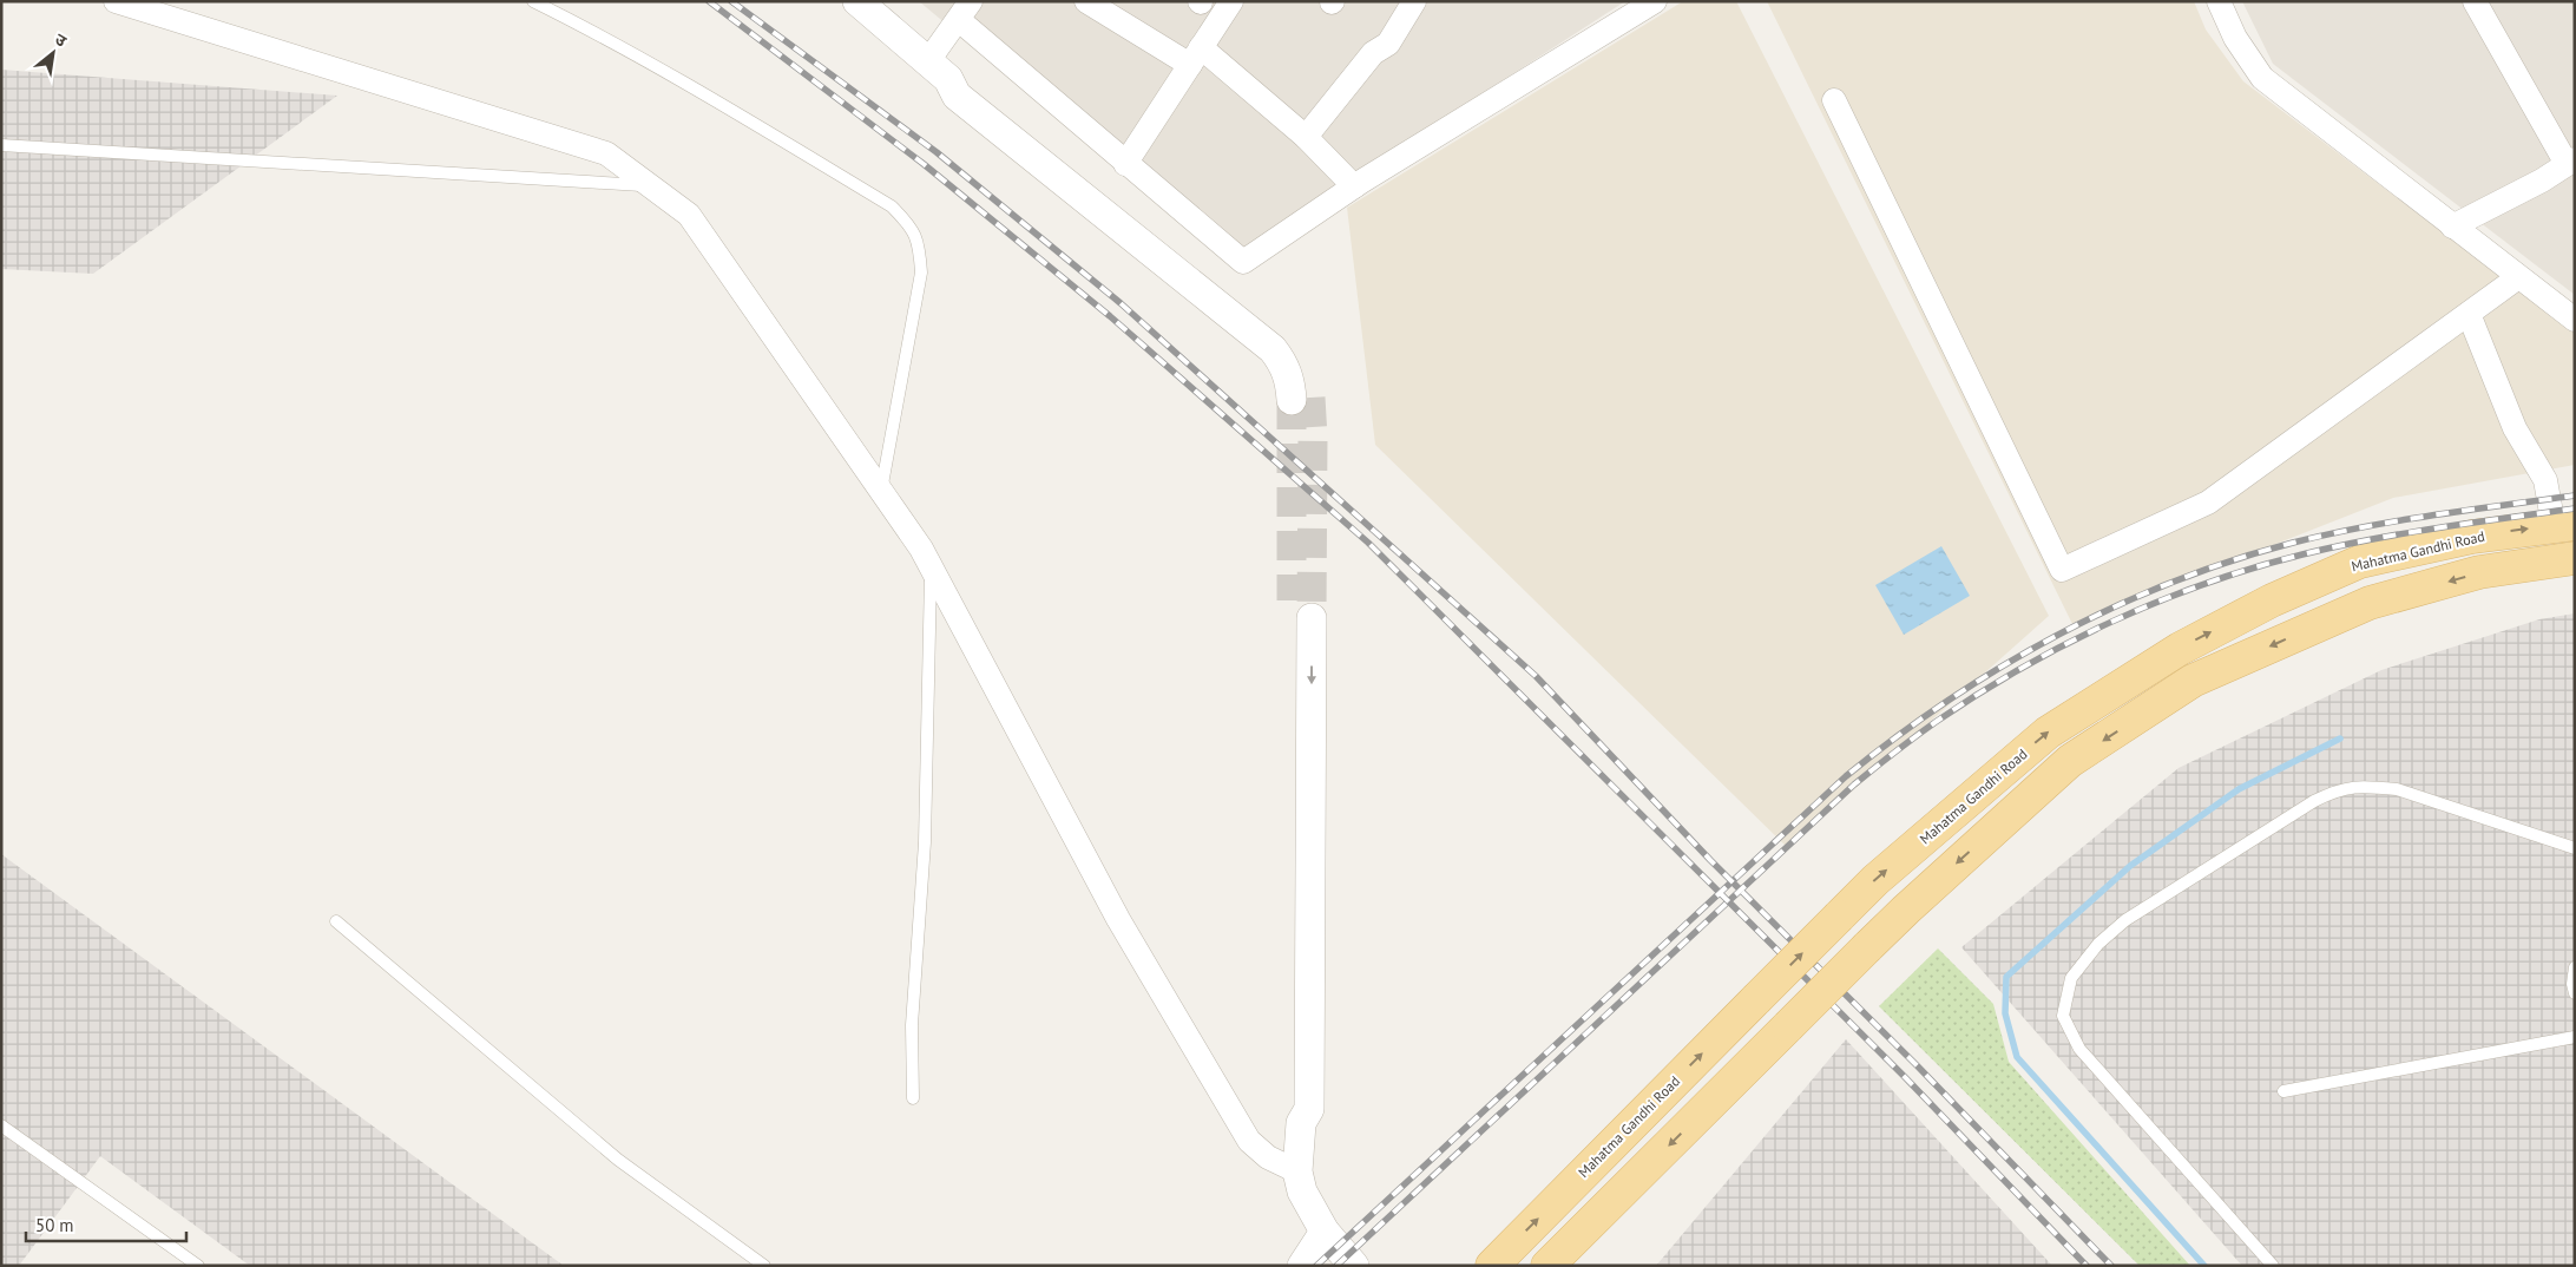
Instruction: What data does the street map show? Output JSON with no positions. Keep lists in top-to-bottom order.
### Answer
{
  "streets": {
    "main road": ["Mahatma Gandhi Road"]
  },
  "scale_bar": "50 m",
  "north": "top right"
}
